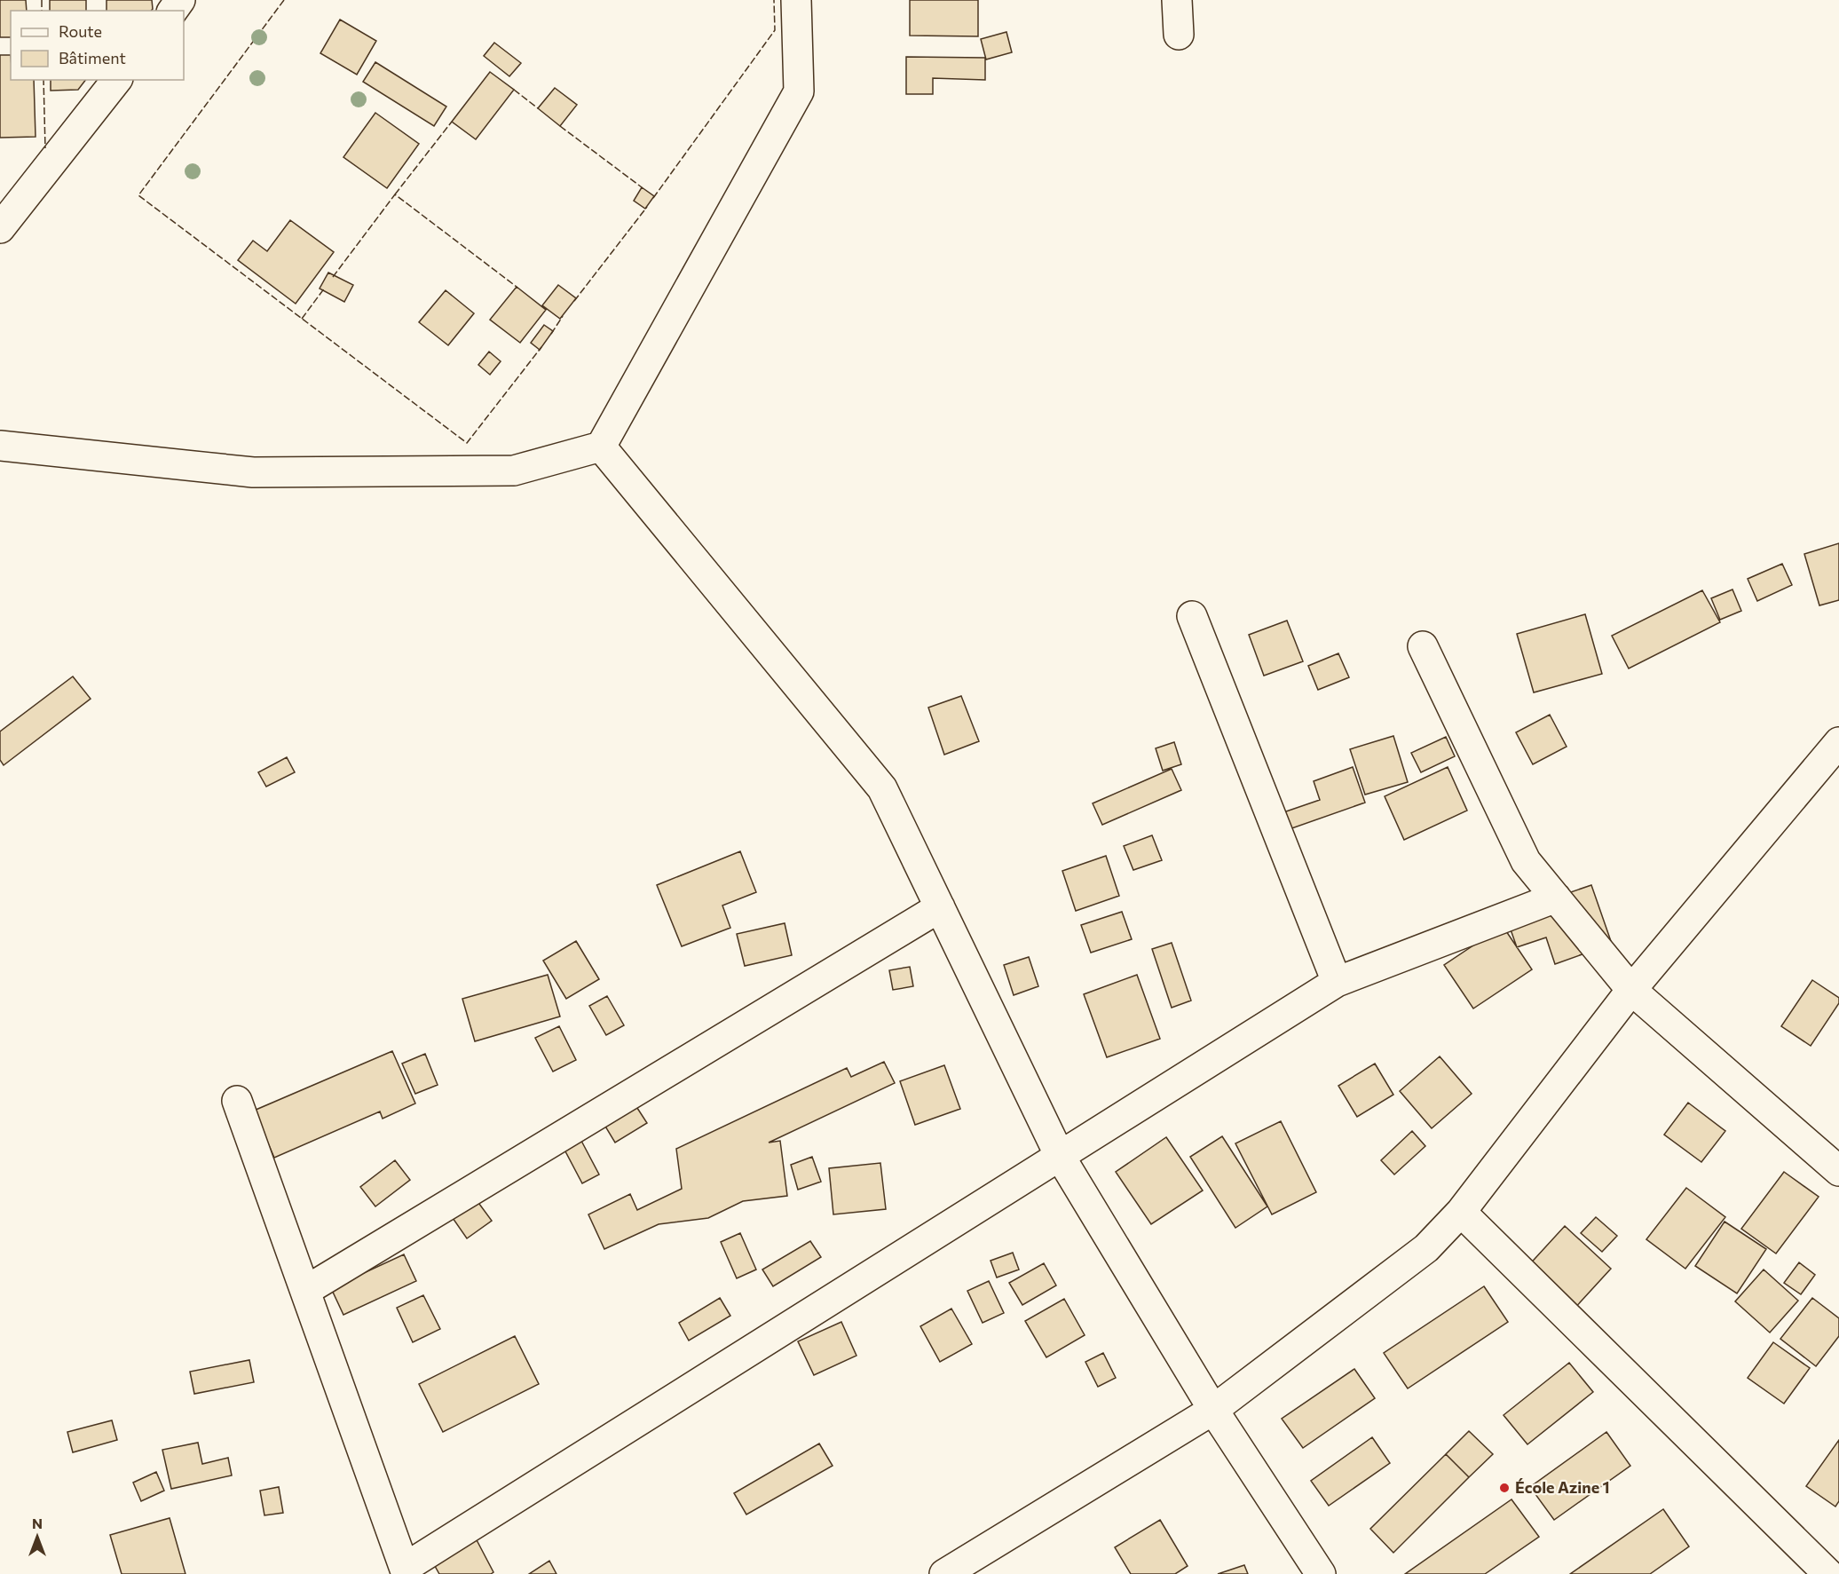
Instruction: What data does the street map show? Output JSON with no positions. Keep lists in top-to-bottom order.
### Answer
{
  "places": ["École Azine 1"],
  "legend": ["Route", "Bâtiment"],
  "north": "top"
}
